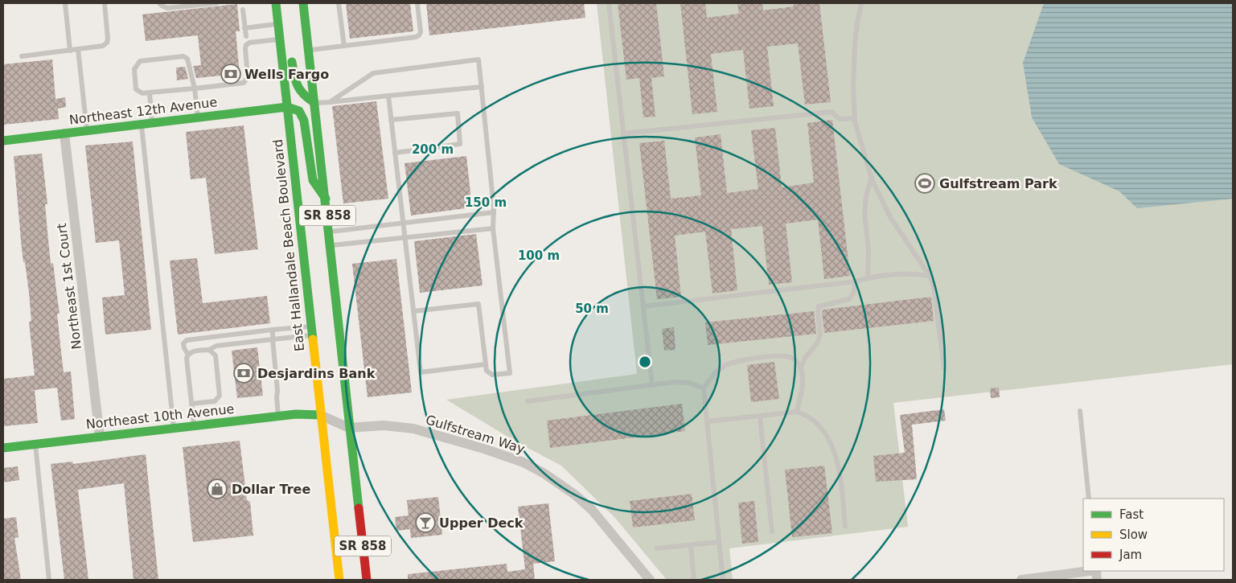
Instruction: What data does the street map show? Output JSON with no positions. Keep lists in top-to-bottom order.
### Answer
{
  "streets": {
    "main road": [
      "Northeast 12th Avenue",
      "SR 858",
      "East Hallandale Beach Boulevard",
      "Northeast 10th Avenue"
    ],
    "street": ["Northeast 1st Court", "Gulfstream Way"]
  },
  "crossings": [
    ["Northeast 12th Avenue", "East Hallandale Beach Boulevard"],
    ["Northeast 12th Avenue", "Northeast 1st Court"],
    ["SR 858", "Gulfstream Way"],
    ["East Hallandale Beach Boulevard", "Northeast 10th Avenue"],
    ["East Hallandale Beach Boulevard", "Gulfstream Way"],
    ["Northeast 1st Court", "Northeast 10th Avenue"],
    ["Northeast 10th Avenue", "Gulfstream Way"]
  ],
  "places": {
    "bank": ["Wells Fargo", "Desjardins Bank"],
    "sports": ["Gulfstream Park"],
    "shop": ["Dollar Tree"],
    "bar": ["Upper Deck"]
  },
  "legend": ["Fast", "Slow", "Jam"],
  "rings": [
    "200 m",
    "150 m",
    "100 m",
    "50 m"
  ]
}
